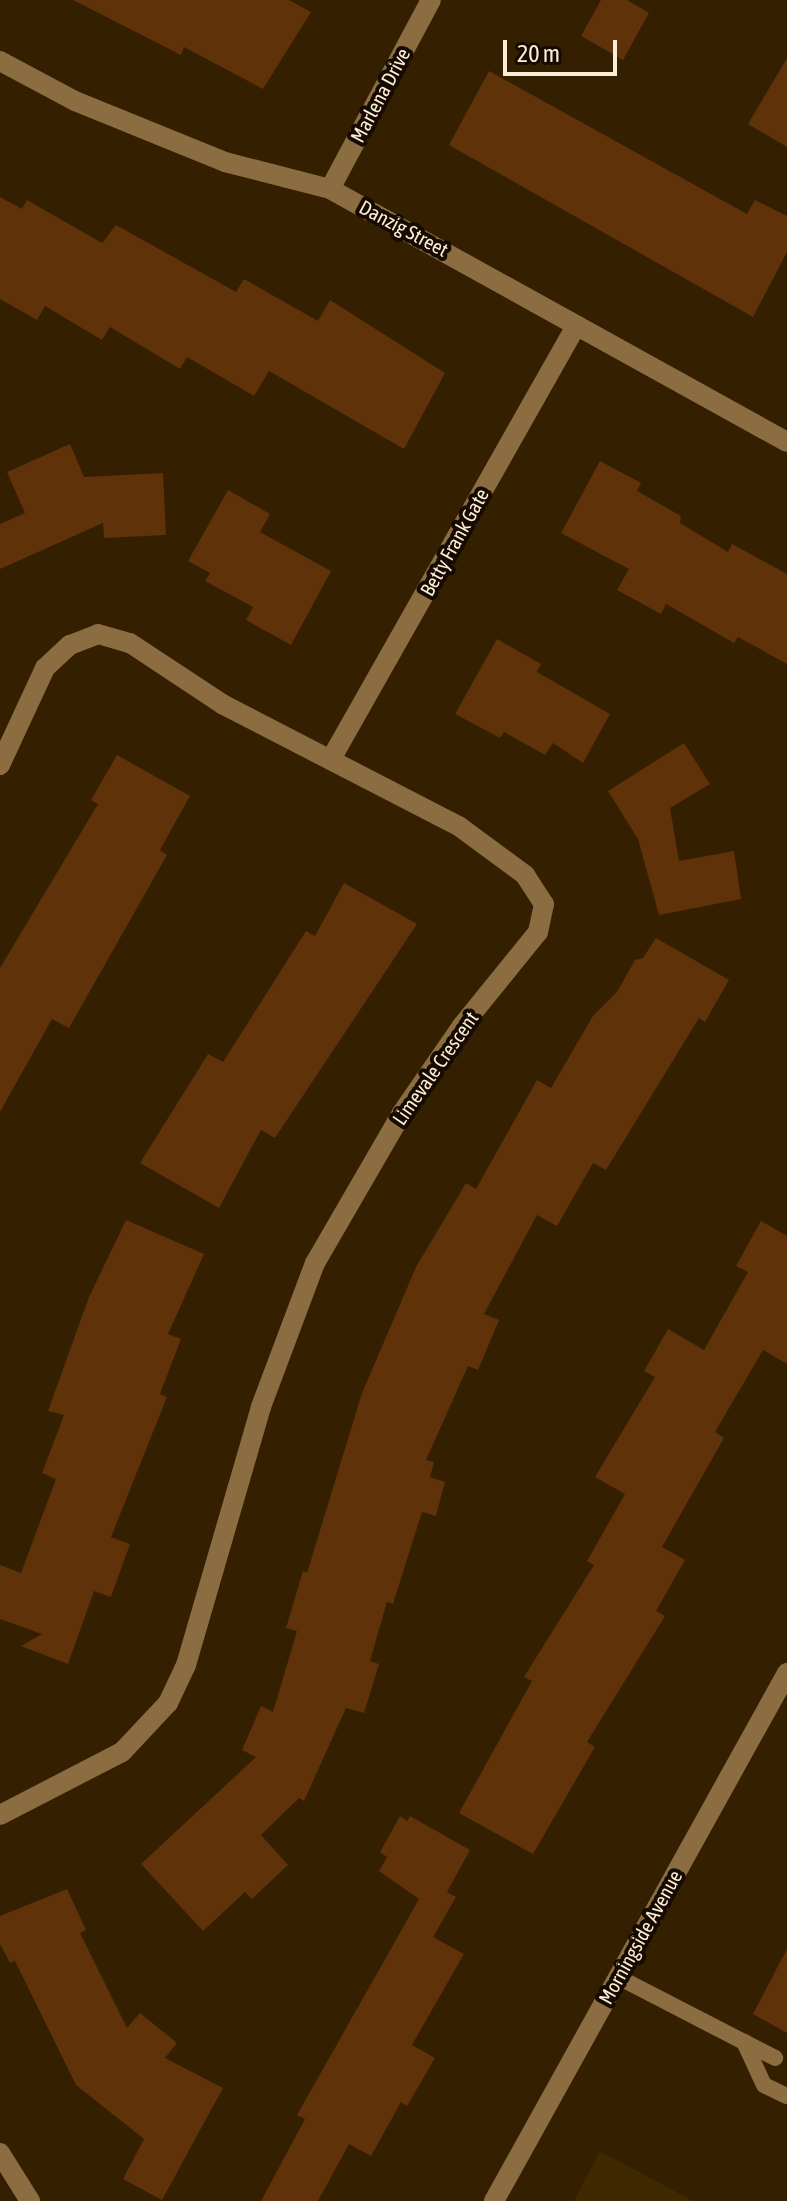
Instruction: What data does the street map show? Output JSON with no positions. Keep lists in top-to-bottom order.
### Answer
{
  "streets": {
    "street": [
      "Marlena Drive",
      "Danzig Street",
      "Betty Frank Gate",
      "Limevale Crescent",
      "Morningside Avenue"
    ]
  },
  "crossings": [
    ["Marlena Drive", "Danzig Street"],
    ["Danzig Street", "Betty Frank Gate"],
    ["Betty Frank Gate", "Limevale Crescent"]
  ],
  "scale_bar": "20 m"
}
